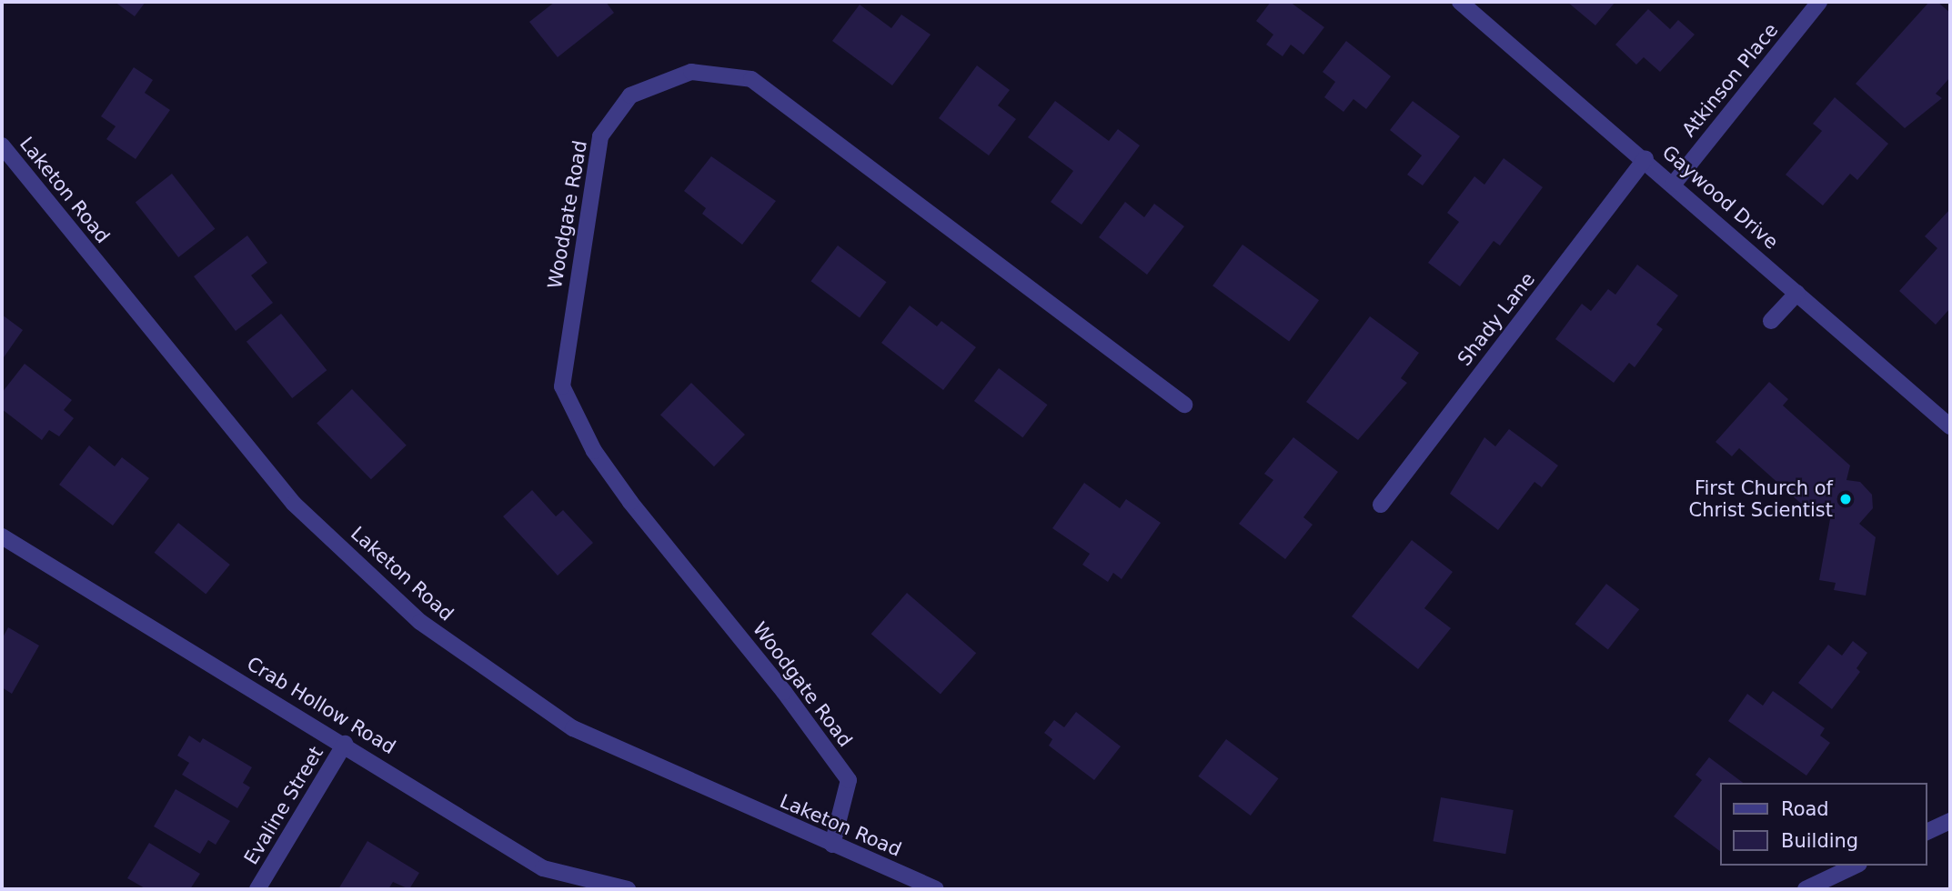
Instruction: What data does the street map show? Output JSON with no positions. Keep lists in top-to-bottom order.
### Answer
{
  "streets": {
    "street": [
      "Atkinson Place",
      "Laketon Road",
      "Gaywood Drive",
      "Woodgate Road",
      "Shady Lane",
      "Crab Hollow Road",
      "Evaline Street"
    ]
  },
  "crossings": [
    ["Atkinson Place", "Gaywood Drive"],
    ["Laketon Road", "Woodgate Road"],
    ["Gaywood Drive", "Shady Lane"],
    ["Crab Hollow Road", "Evaline Street"]
  ],
  "places": ["First Church of Christ Scientist"],
  "legend": ["Road", "Building"]
}
